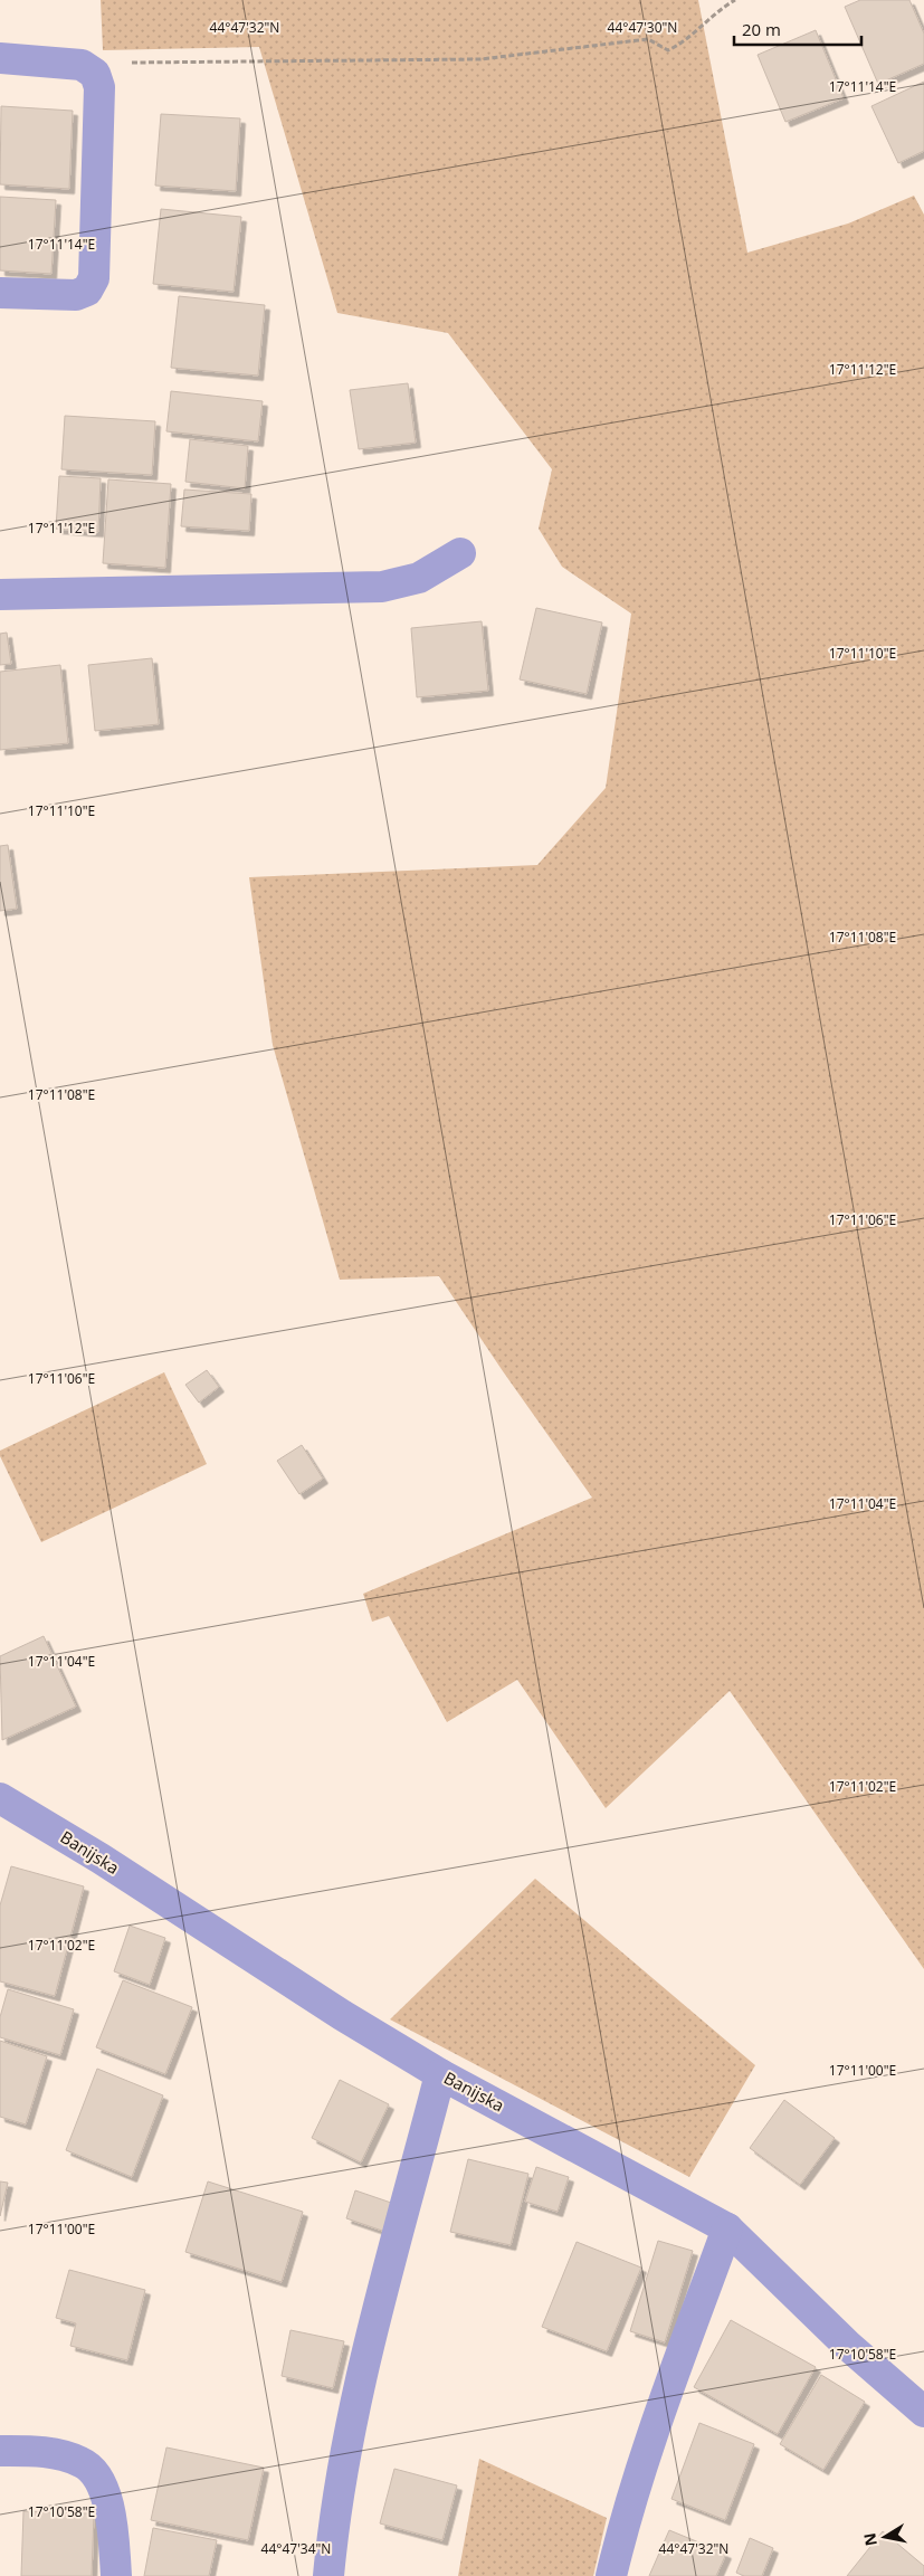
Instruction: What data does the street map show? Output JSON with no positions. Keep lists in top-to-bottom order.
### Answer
{
  "streets": {
    "street": ["Banijska"]
  },
  "scale_bar": "20 m",
  "north": "left",
  "coordinates": [
    "44°47'30\"N",
    "44°47'32\"N",
    "17°11'14\"E",
    "17°11'12\"E",
    "17°11'10\"E",
    "17°11'08\"E",
    "17°11'06\"E",
    "17°11'04\"E",
    "17°11'02\"E",
    "17°11'00\"E",
    "17°10'58\"E",
    "44°47'34\"N"
  ]
}
